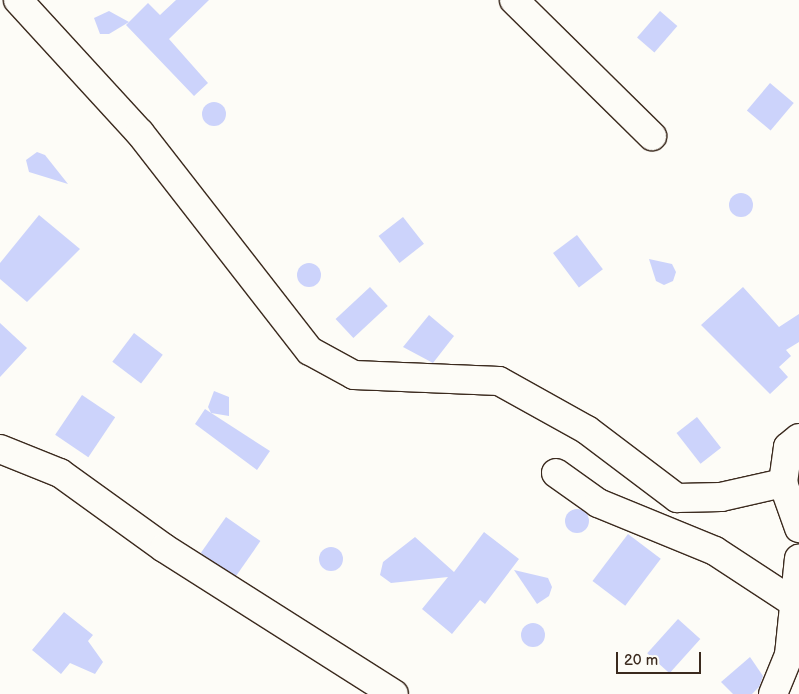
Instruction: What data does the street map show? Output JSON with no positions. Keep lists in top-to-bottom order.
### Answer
{
  "scale_bar": "20 m"
}
